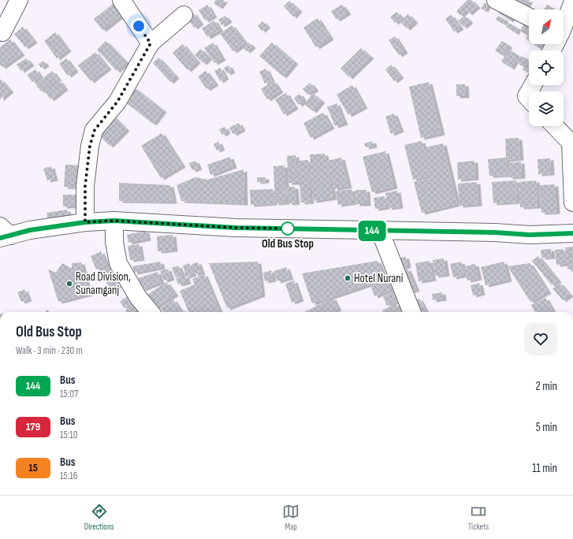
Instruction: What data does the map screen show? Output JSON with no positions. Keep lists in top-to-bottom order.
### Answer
{
  "places": ["Old Bus Stop", "Hotel Nurani", "Road Division, Sunamganj"],
  "lines": ["bus line 144"],
  "north": "top right",
  "page": {
    "on_map": "144",
    "heading": ["Old Bus Stop", "Walk · 3 min · 230 m"],
    "list": [
      {
        "mark": "144",
        "name": "Bus",
        "note": "15:07",
        "value": "2 min"
      },
      {
        "mark": "179",
        "name": "Bus",
        "note": "15:10",
        "value": "5 min"
      },
      {
        "mark": "15",
        "name": "Bus",
        "note": "15:16",
        "value": "11 min"
      }
    ],
    "tabs": ["Directions", "Map", "Tickets"]
  }
}
